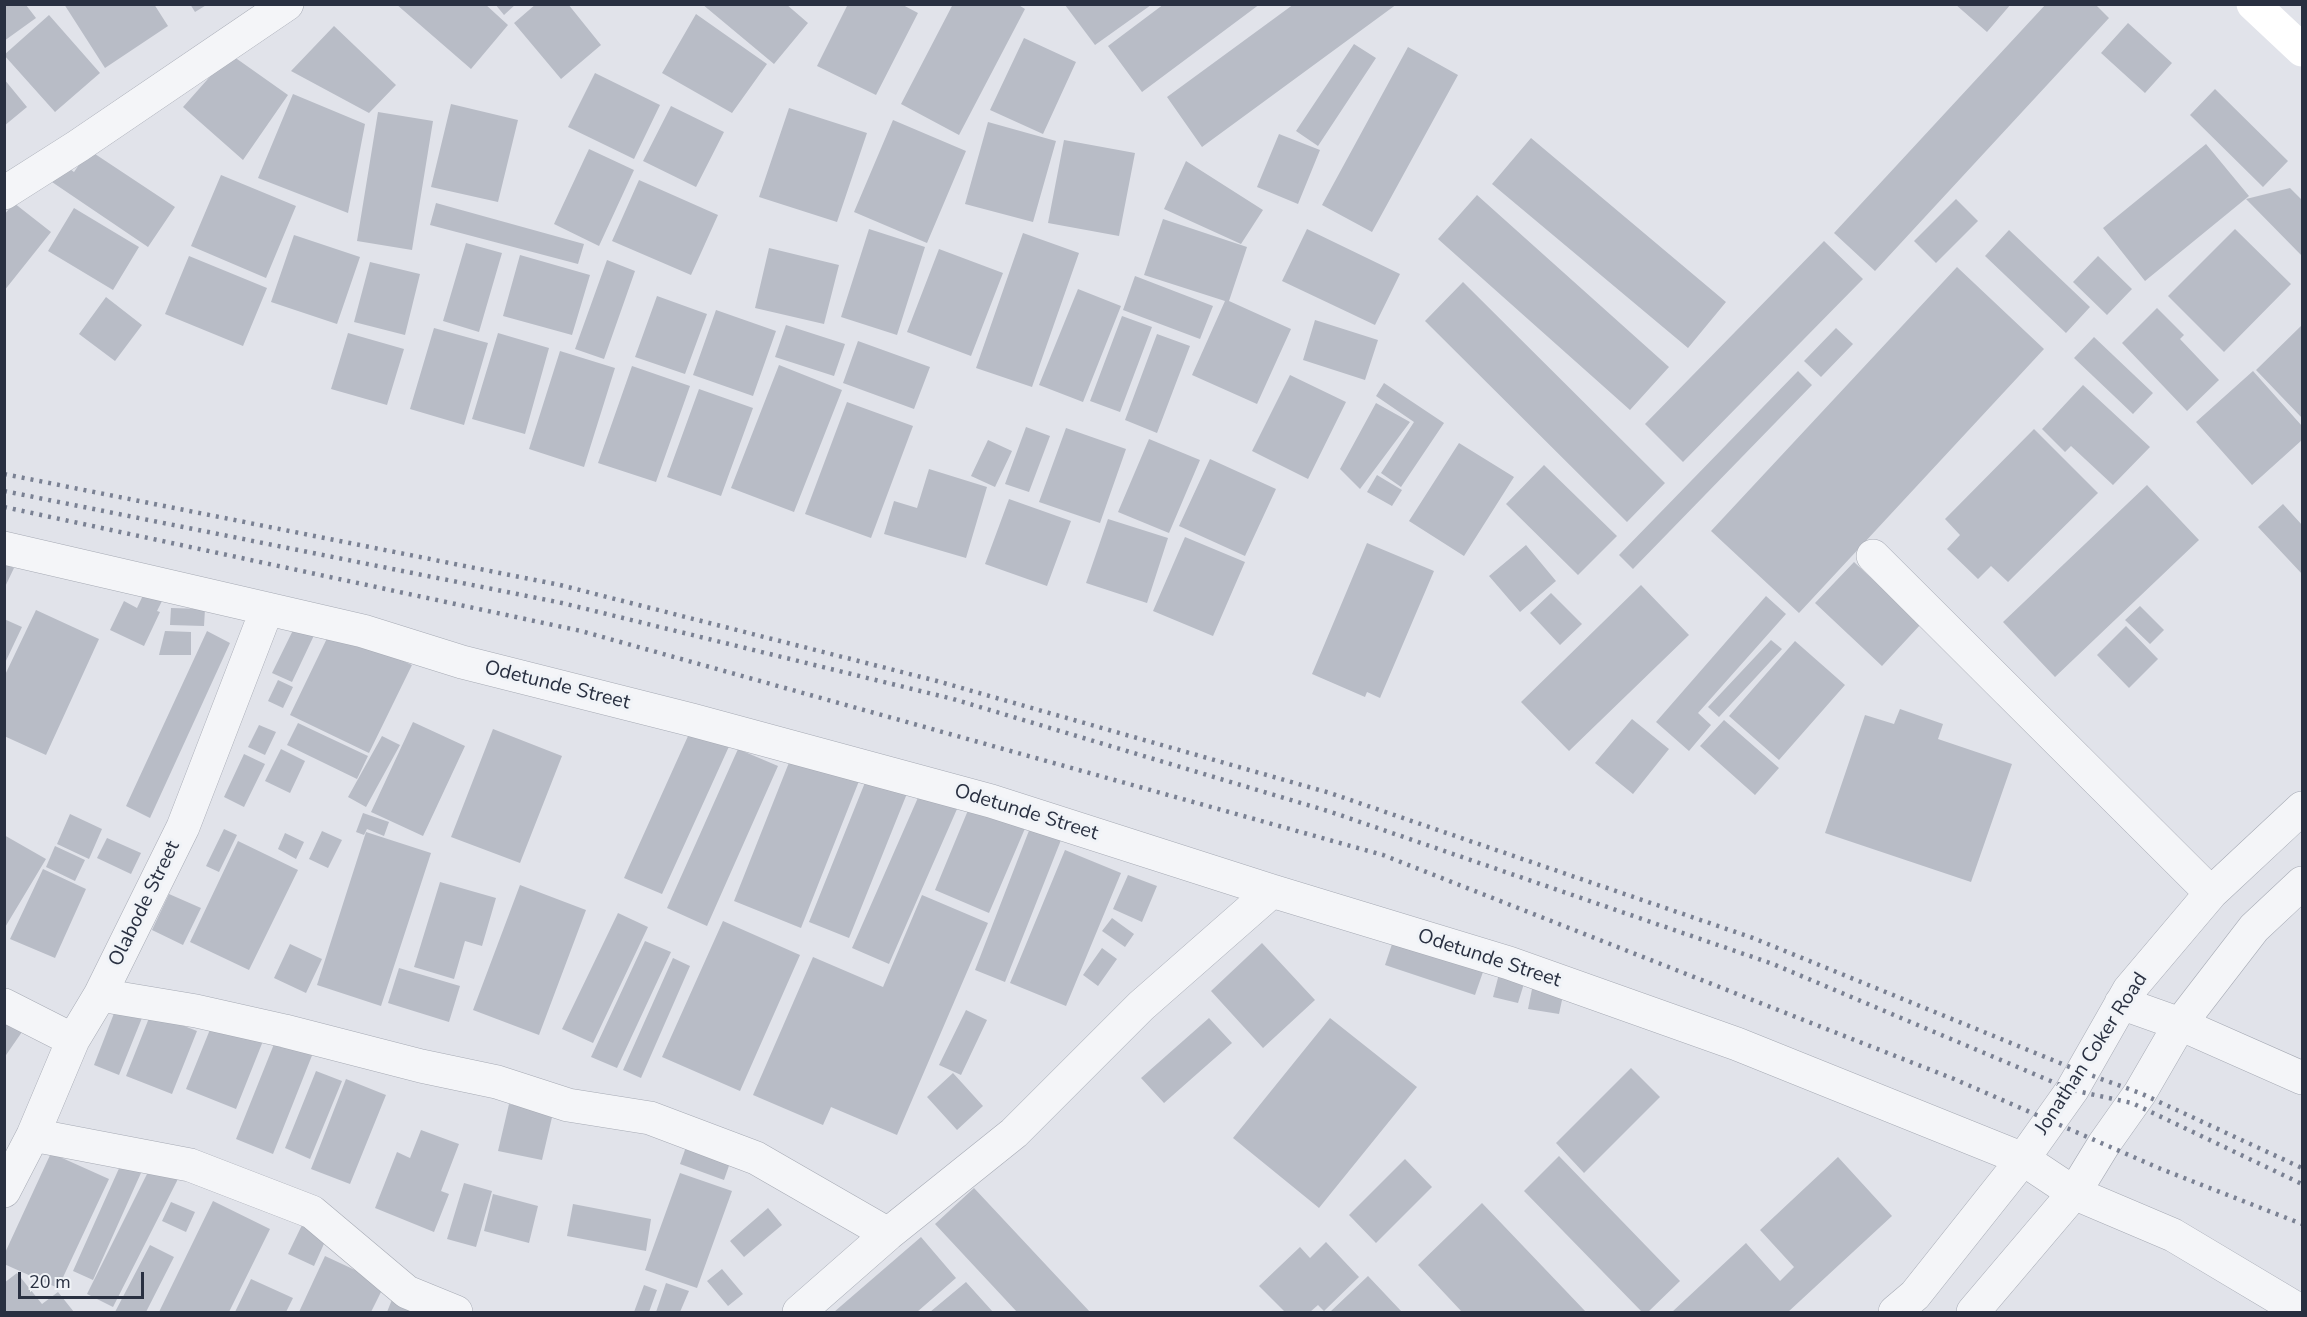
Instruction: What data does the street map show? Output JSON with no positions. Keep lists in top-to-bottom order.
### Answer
{
  "streets": {
    "street": ["Odetunde Street", "Olabode Street", "Jonathan Coker Road"]
  },
  "crossings": [
    ["Odetunde Street", "Olabode Street"],
    ["Odetunde Street", "Jonathan Coker Road"]
  ],
  "scale_bar": "20 m"
}
